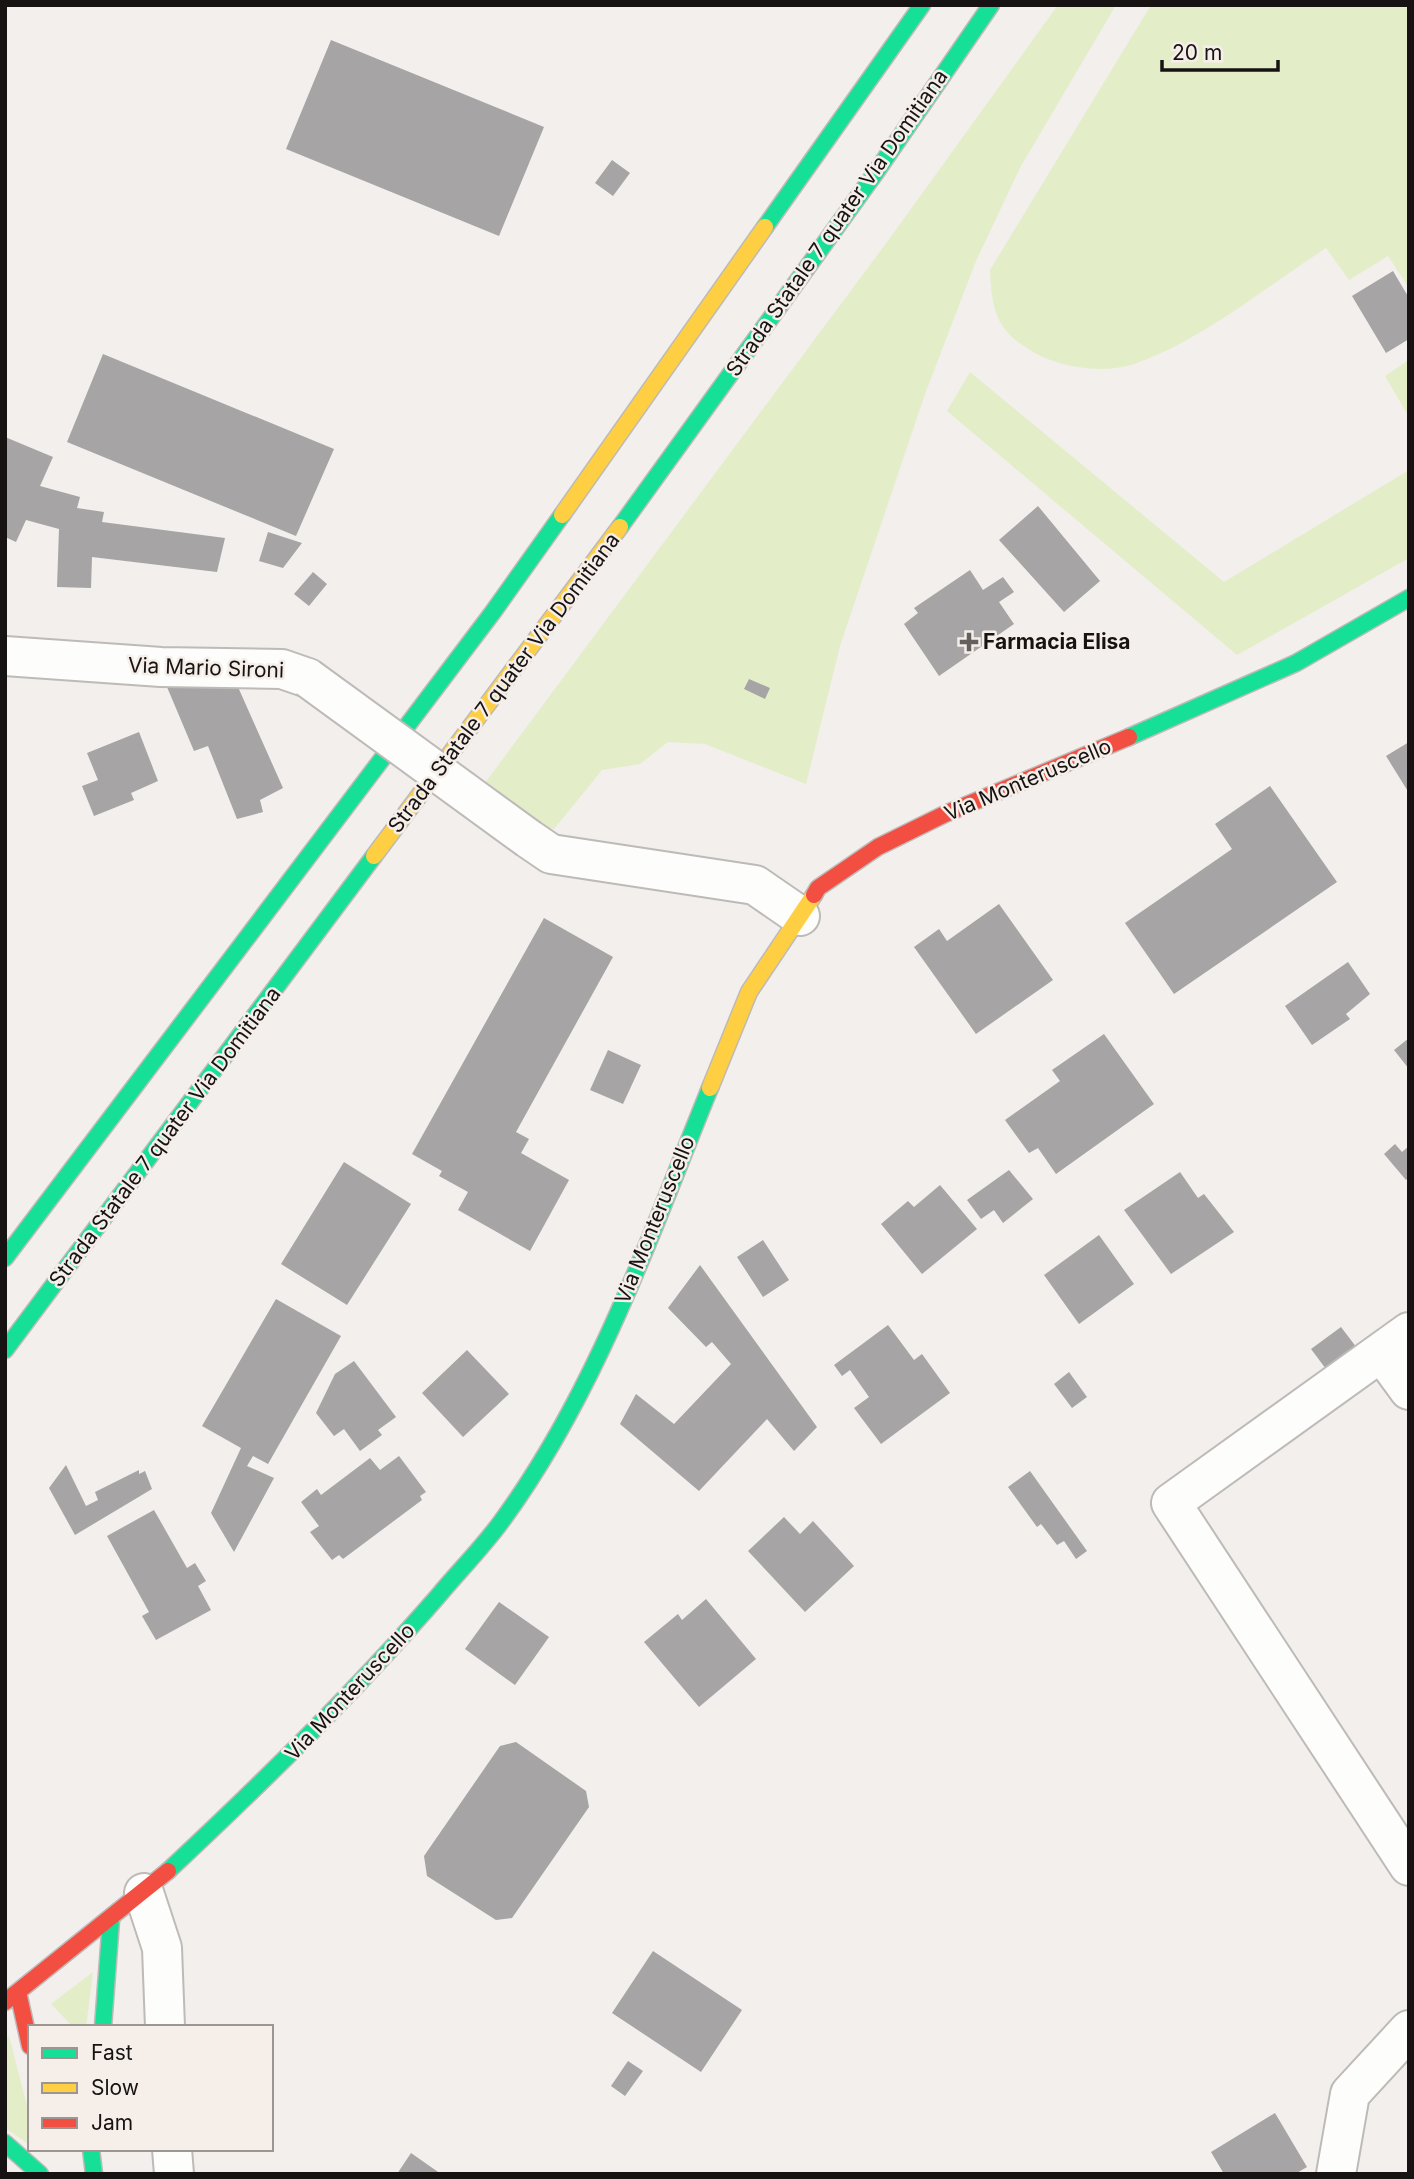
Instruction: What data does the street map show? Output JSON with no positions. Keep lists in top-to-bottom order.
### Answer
{
  "streets": {
    "main road": ["Strada Statale 7 quater Via Domitiana", "Via Monteruscello"],
    "street": ["Via Mario Sironi"]
  },
  "crossings": [
    ["Via Mario Sironi", "Via Monteruscello"]
  ],
  "places": {
    "health": ["Farmacia Elisa"]
  },
  "legend": ["Fast", "Slow", "Jam"],
  "scale_bar": "20 m"
}
